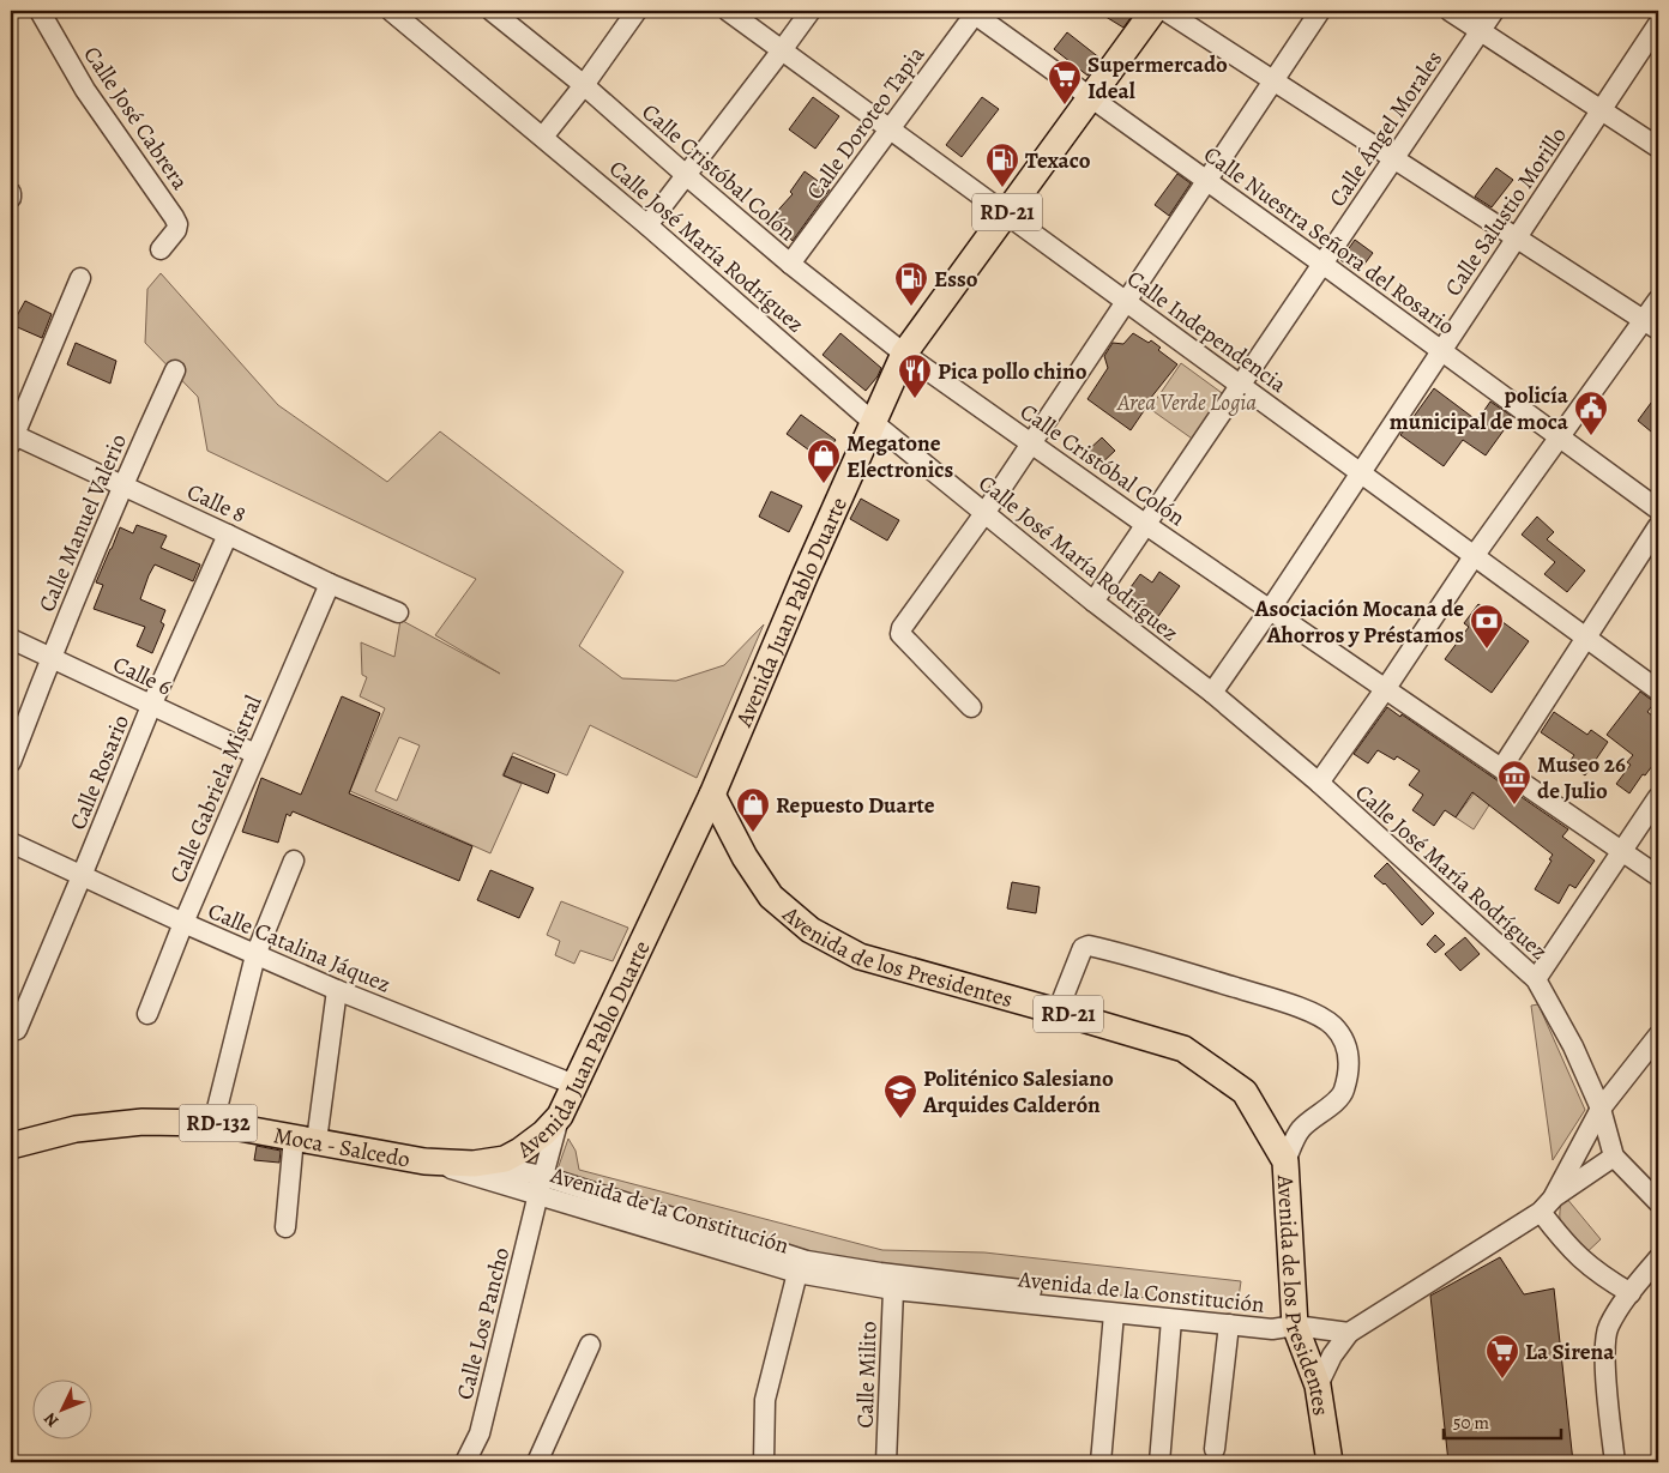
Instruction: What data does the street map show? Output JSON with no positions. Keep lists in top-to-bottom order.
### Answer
{
  "streets": {
    "main road": [
      "RD-21",
      "Avenida Juan Pablo Duarte",
      "Avenida de los Presidentes",
      "RD-132",
      "Moca - Salcedo"
    ],
    "street": [
      "Calle José Cabrera",
      "Calle Doroteo Tapia",
      "Calle Ángel Morales",
      "Calle Cristóbal Colón",
      "Calle Salustio Morillo",
      "Calle Nuestra Señora del Rosario",
      "Calle José María Rodríguez",
      "Calle Independencia",
      "Calle 8",
      "Calle Manuel Valerio",
      "Calle 6",
      "Calle Rosario",
      "Calle Gabriela Mistral",
      "Calle Catalina Jáquez",
      "Avenida de la Constitución",
      "Calle Los Pancho",
      "Calle Milito"
    ]
  },
  "crossings": [
    ["Calle Doroteo Tapia", "Calle Cristóbal Colón"],
    ["Calle Doroteo Tapia", "Calle Nuestra Señora del Rosario"],
    ["Calle Doroteo Tapia", "Calle Independencia"],
    ["Calle Ángel Morales", "Calle Cristóbal Colón"],
    ["Calle Ángel Morales", "Calle Nuestra Señora del Rosario"],
    ["Calle Ángel Morales", "Calle José María Rodríguez"],
    ["Calle Ángel Morales", "Calle Independencia"],
    ["Calle Cristóbal Colón", "Calle Salustio Morillo"],
    ["Calle Cristóbal Colón", "Avenida Juan Pablo Duarte"],
    ["Calle Salustio Morillo", "Calle Nuestra Señora del Rosario"],
    ["Calle Salustio Morillo", "Calle José María Rodríguez"],
    ["Calle Salustio Morillo", "Calle Independencia"],
    ["Calle Nuestra Señora del Rosario", "Avenida Juan Pablo Duarte"],
    ["Calle José María Rodríguez", "Avenida Juan Pablo Duarte"],
    ["Calle Independencia", "Avenida Juan Pablo Duarte"],
    ["Calle 8", "Calle Manuel Valerio"],
    ["Calle 8", "Calle Rosario"],
    ["Calle 8", "Calle Gabriela Mistral"],
    ["Calle Manuel Valerio", "Calle 6"],
    ["Avenida Juan Pablo Duarte", "Calle Catalina Jáquez"],
    ["Avenida Juan Pablo Duarte", "Avenida de los Presidentes"],
    ["Avenida Juan Pablo Duarte", "Moca - Salcedo"],
    ["Avenida Juan Pablo Duarte", "Avenida de la Constitución"],
    ["Avenida Juan Pablo Duarte", "Calle Los Pancho"],
    ["Calle 6", "Calle Rosario"],
    ["Calle 6", "Calle Gabriela Mistral"],
    ["Calle Rosario", "Calle Catalina Jáquez"],
    ["Calle Gabriela Mistral", "Calle Catalina Jáquez"],
    ["Avenida de los Presidentes", "Avenida de la Constitución"],
    ["Moca - Salcedo", "Avenida de la Constitución"],
    ["Avenida de la Constitución", "Calle Los Pancho"],
    ["Avenida de la Constitución", "Calle Milito"]
  ],
  "parks": ["Area Verde Logia"],
  "places": {
    "supermarket": ["Supermercado Ideal", "La Sirena"],
    "fuel station": ["Texaco", "Esso"],
    "restaurant": ["Pica pollo chino"],
    "public building": ["policía municipal de moca"],
    "shop": ["Megatone Electronics", "Repuesto Duarte"],
    "bank": ["Asociación Mocana de Ahorros y Préstamos"],
    "museum": ["Museo 26 de Julio"],
    "school or university": ["Politénico Salesiano Arquides Calderón"]
  },
  "scale_bar": "50 m",
  "north": "bottom left"
}
